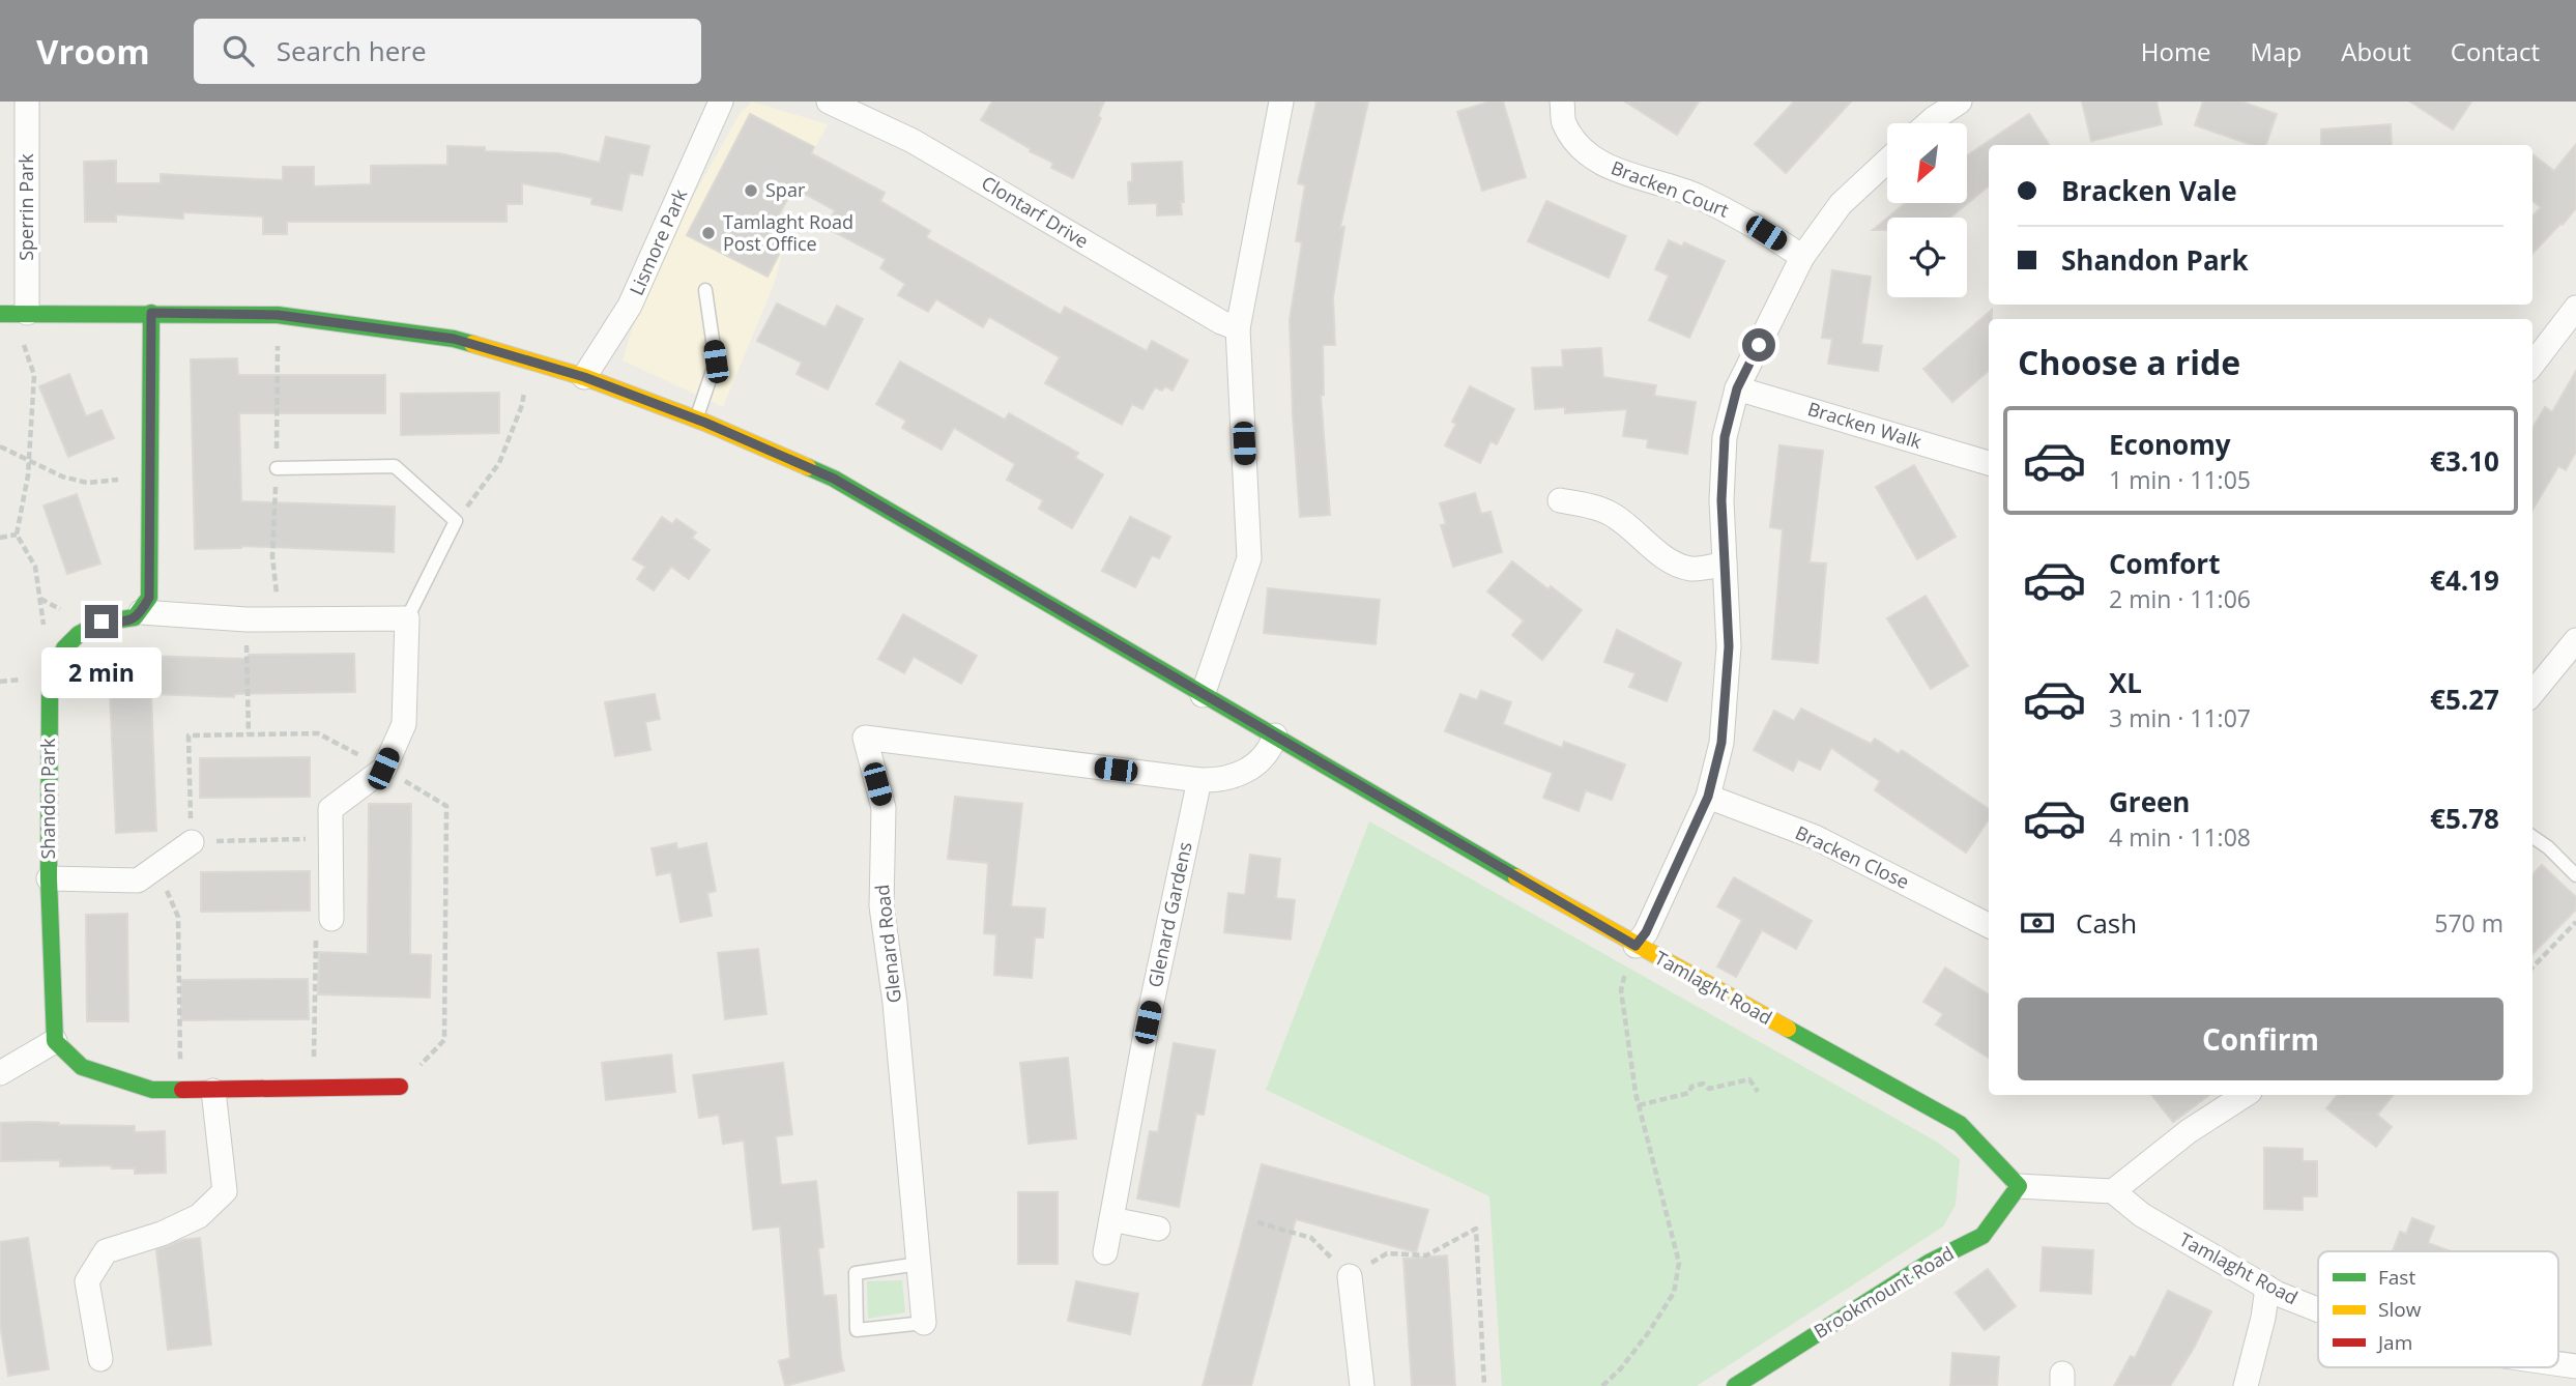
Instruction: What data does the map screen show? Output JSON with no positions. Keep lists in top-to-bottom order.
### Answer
{
  "streets": {
    "street": [
      "Bracken Court",
      "Sperrin Park",
      "Clontarf Drive",
      "Lismore Park",
      "Bracken Walk",
      "Shandon Park",
      "Bracken Close",
      "Glenard Gardens",
      "Glenard Road",
      "Tamlaght Road",
      "Brookmount Road"
    ]
  },
  "crossings": [
    ["Sperrin Park", "Tamlaght Road"],
    ["Lismore Park", "Tamlaght Road"],
    ["Glenard Gardens", "Glenard Road"],
    ["Glenard Road", "Tamlaght Road"],
    ["Tamlaght Road", "Brookmount Road"]
  ],
  "places": ["Spar", "Tamlaght Road Post Office"],
  "legend": ["Fast", "Slow", "Jam"],
  "north": "bottom left",
  "page": {
    "header": "Vroom",
    "search": "Search here",
    "nav": [
      "Home",
      "Map",
      "About",
      "Contact"
    ],
    "banner": ["Bracken Vale", "Shandon Park"],
    "heading": "Choose a ride",
    "list": [
      {
        "name": "Economy",
        "note": "1 min · 11:05",
        "value": "€3.10"
      },
      {
        "name": "Comfort",
        "note": "2 min · 11:06",
        "value": "€4.19"
      },
      {
        "name": "XL",
        "note": "3 min · 11:07",
        "value": "€5.27"
      },
      {
        "name": "Green",
        "note": "4 min · 11:08",
        "value": "€5.78"
      }
    ],
    "bubble": "2 min",
    "pay": ["Cash", "570 m"],
    "buttons": "Confirm"
  }
}
